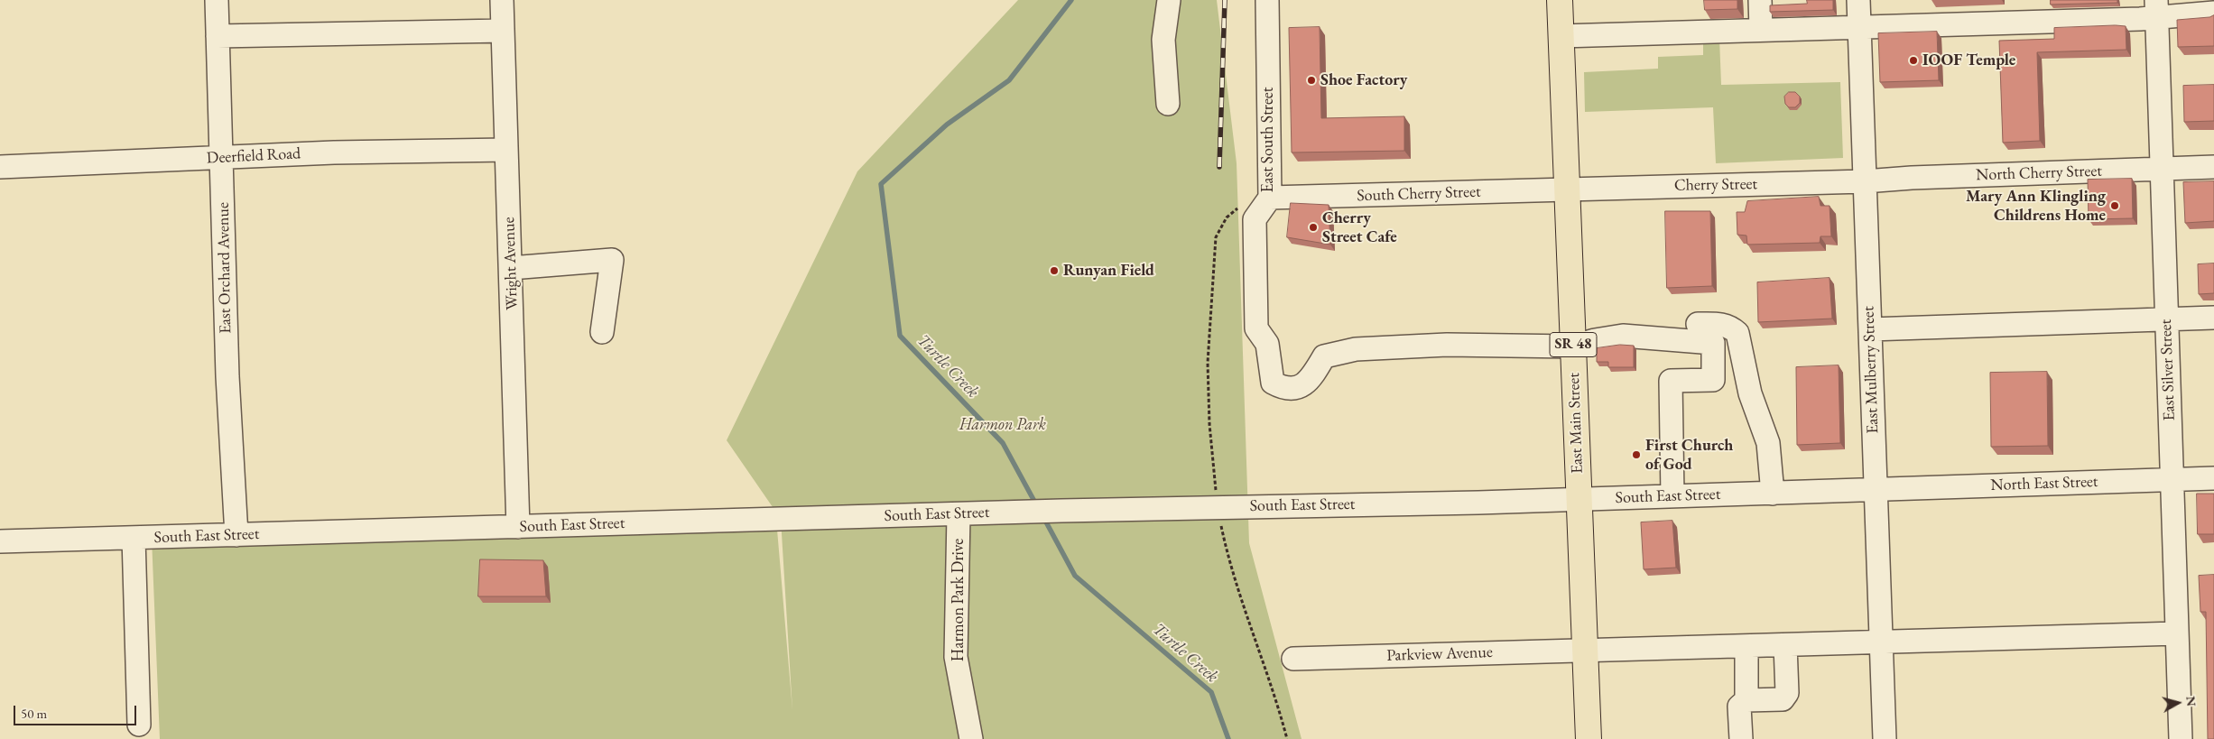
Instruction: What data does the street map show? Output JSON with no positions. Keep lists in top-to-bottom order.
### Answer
{
  "streets": {
    "main road": ["SR 48", "East Main Street"],
    "street": [
      "East South Street",
      "Deerfield Road",
      "North Cherry Street",
      "Cherry Street",
      "South Cherry Street",
      "Wright Avenue",
      "East Orchard Avenue",
      "East Mulberry Street",
      "East Silver Street",
      "North East Street",
      "South East Street",
      "Harmon Park Drive",
      "Parkview Avenue"
    ]
  },
  "crossings": [
    ["East South Street", "South Cherry Street"],
    ["East South Street", "East Main Street"],
    ["Deerfield Road", "Wright Avenue"],
    ["Deerfield Road", "East Orchard Avenue"],
    ["North Cherry Street", "Cherry Street"],
    ["North Cherry Street", "East Mulberry Street"],
    ["North Cherry Street", "East Silver Street"],
    ["Cherry Street", "South Cherry Street"],
    ["Cherry Street", "East Mulberry Street"],
    ["Cherry Street", "East Main Street"],
    ["South Cherry Street", "East Main Street"],
    ["Wright Avenue", "South East Street"],
    ["East Orchard Avenue", "South East Street"],
    ["East Mulberry Street", "North East Street"],
    ["East Mulberry Street", "South East Street"],
    ["East Mulberry Street", "Parkview Avenue"],
    ["East Silver Street", "North East Street"],
    ["East Silver Street", "Parkview Avenue"],
    ["East Main Street", "South East Street"],
    ["East Main Street", "Parkview Avenue"],
    ["North East Street", "South East Street"],
    ["South East Street", "Harmon Park Drive"]
  ],
  "water": ["Turtle Creek"],
  "parks": ["Harmon Park"],
  "places": [
    "IOOF Temple",
    "Shoe Factory",
    "Mary Ann Klingling Childrens Home",
    "Cherry Street Cafe",
    "Runyan Field",
    "First Church of God"
  ],
  "scale_bar": "50 m",
  "north": "right"
}
